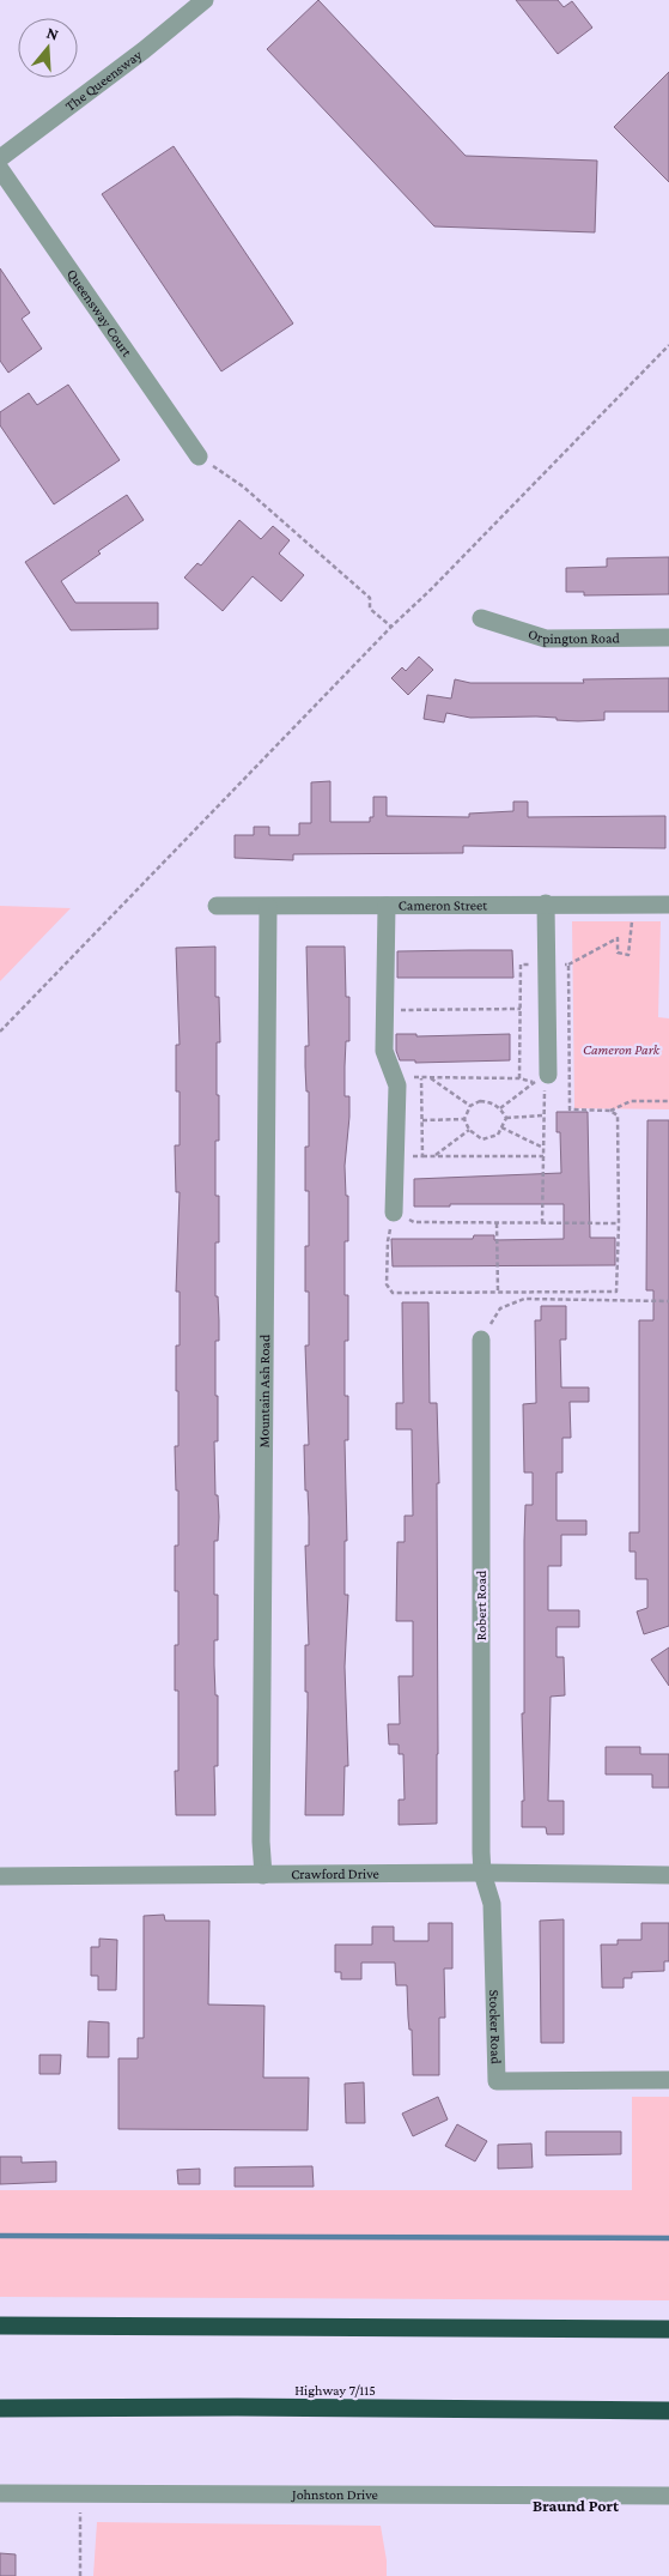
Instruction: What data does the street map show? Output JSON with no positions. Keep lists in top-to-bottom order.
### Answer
{
  "streets": {
    "highway": ["Highway 7/115"],
    "street": [
      "The Queensway",
      "Queensway Court",
      "Orpington Road",
      "Cameron Street",
      "Mountain Ash Road",
      "Robert Road",
      "Crawford Drive",
      "Stocker Road",
      "Johnston Drive"
    ]
  },
  "crossings": [
    ["Cameron Street", "Mountain Ash Road"],
    ["Mountain Ash Road", "Crawford Drive"],
    ["Robert Road", "Crawford Drive"],
    ["Robert Road", "Stocker Road"],
    ["Crawford Drive", "Stocker Road"]
  ],
  "districts": ["Braund Port"],
  "parks": ["Cameron Park"],
  "north": "top"
}
